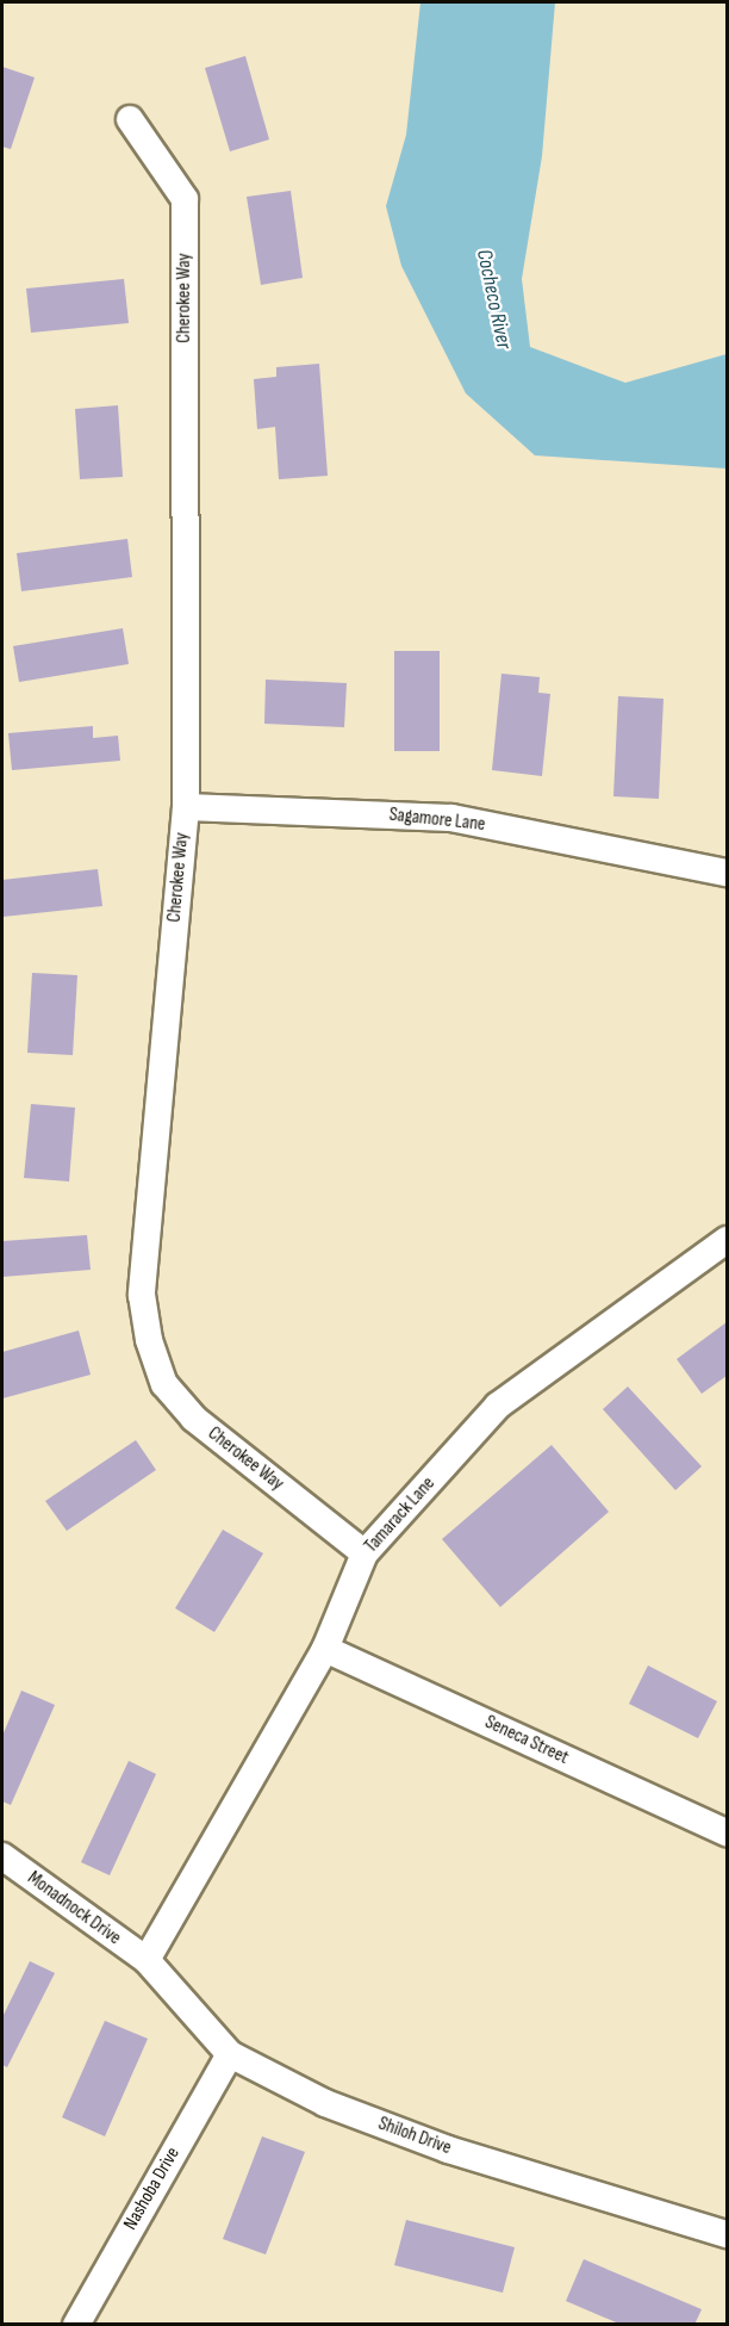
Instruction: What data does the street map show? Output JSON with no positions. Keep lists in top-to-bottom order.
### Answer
{
  "streets": {
    "street": [
      "Cherokee Way",
      "Sagamore Lane",
      "Tamarack Lane",
      "Seneca Street",
      "Monadnock Drive",
      "Shiloh Drive",
      "Nashoba Drive"
    ]
  },
  "crossings": [
    ["Cherokee Way", "Sagamore Lane"],
    ["Cherokee Way", "Tamarack Lane"],
    ["Tamarack Lane", "Seneca Street"],
    ["Tamarack Lane", "Monadnock Drive"],
    ["Tamarack Lane", "Shiloh Drive"],
    ["Monadnock Drive", "Shiloh Drive"],
    ["Shiloh Drive", "Nashoba Drive"]
  ],
  "water": ["Cocheco River"]
}
